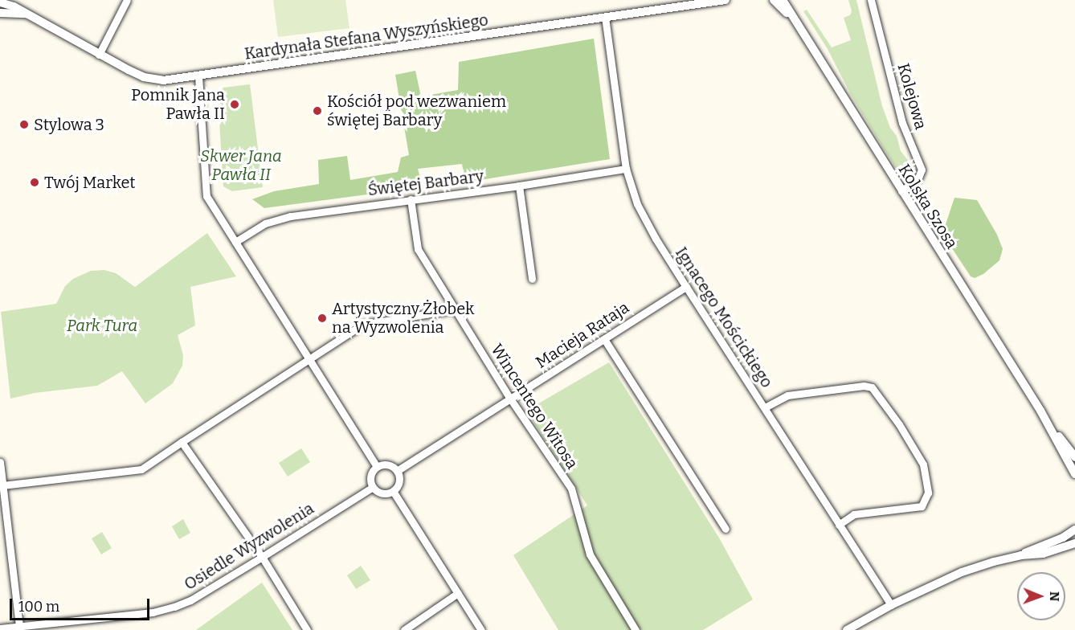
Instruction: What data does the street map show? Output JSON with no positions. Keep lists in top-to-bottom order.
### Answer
{
  "streets": {
    "street": [
      "Kardynała Stefana Wyszyńskiego",
      "Kolejowa",
      "Świętej Barbary",
      "Kolska Szosa",
      "Ignacego Mościckiego",
      "Macieja Rataja",
      "Wincentego Witosa",
      "Osiedle Wyzwolenia"
    ]
  },
  "crossings": [
    ["Kardynała Stefana Wyszyńskiego", "Ignacego Mościckiego"],
    ["Kolejowa", "Kolska Szosa"],
    ["Świętej Barbary", "Ignacego Mościckiego"],
    ["Świętej Barbary", "Wincentego Witosa"],
    ["Ignacego Mościckiego", "Macieja Rataja"],
    ["Macieja Rataja", "Wincentego Witosa"],
    ["Macieja Rataja", "Osiedle Wyzwolenia"]
  ],
  "parks": ["Skwer Jana Pawła II", "Park Tura"],
  "places": [
    "Pomnik Jana Pawła II",
    "Kościół pod wezwaniem świętej Barbary",
    "Stylowa 3",
    "Twój Market",
    "Artystyczny Żłobek na Wyzwolenia"
  ],
  "scale_bar": "100 m",
  "north": "right"
}
